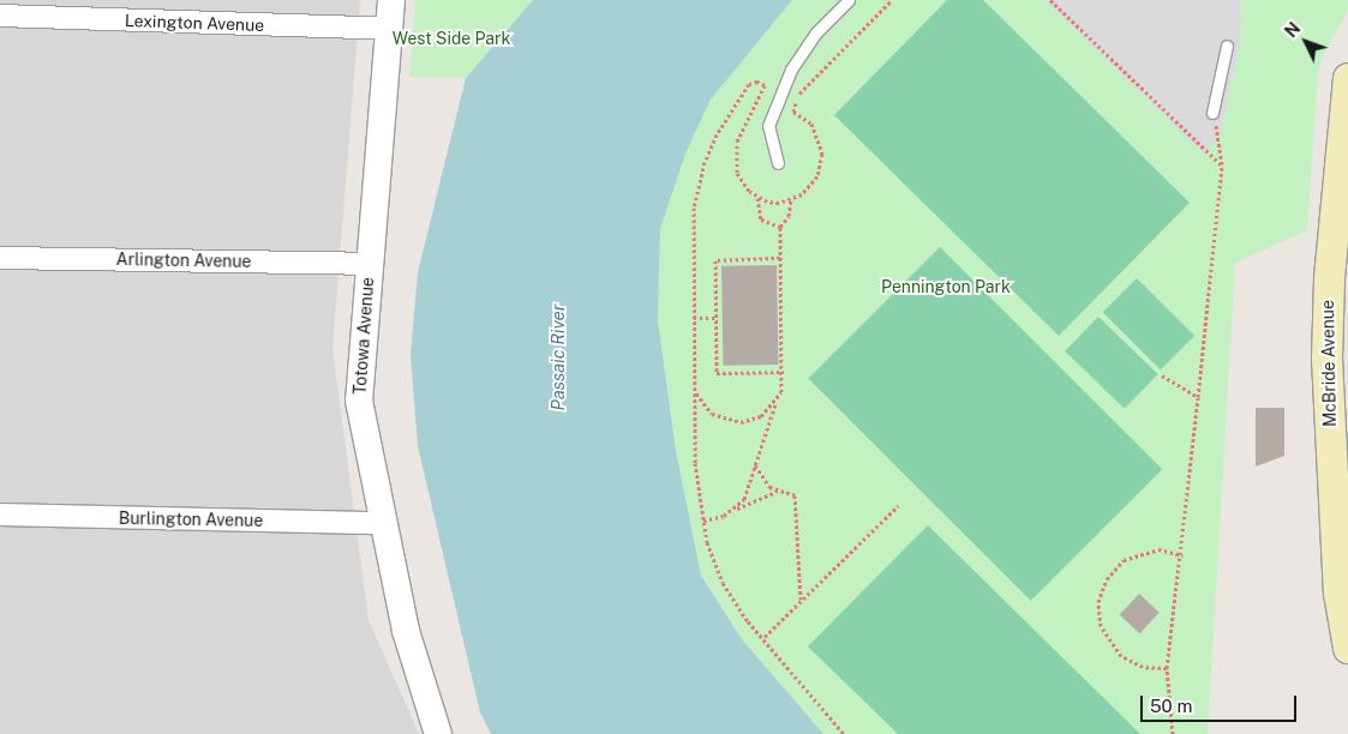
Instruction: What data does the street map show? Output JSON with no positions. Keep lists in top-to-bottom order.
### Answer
{
  "streets": {
    "main road": ["McBride Avenue"],
    "street": [
      "Lexington Avenue",
      "Arlington Avenue",
      "Totowa Avenue",
      "Burlington Avenue"
    ]
  },
  "crossings": [
    ["Lexington Avenue", "Totowa Avenue"],
    ["Arlington Avenue", "Totowa Avenue"],
    ["Totowa Avenue", "Burlington Avenue"]
  ],
  "water": ["Passaic River"],
  "parks": ["West Side Park", "Pennington Park"],
  "scale_bar": "50 m",
  "north": "top left"
}
